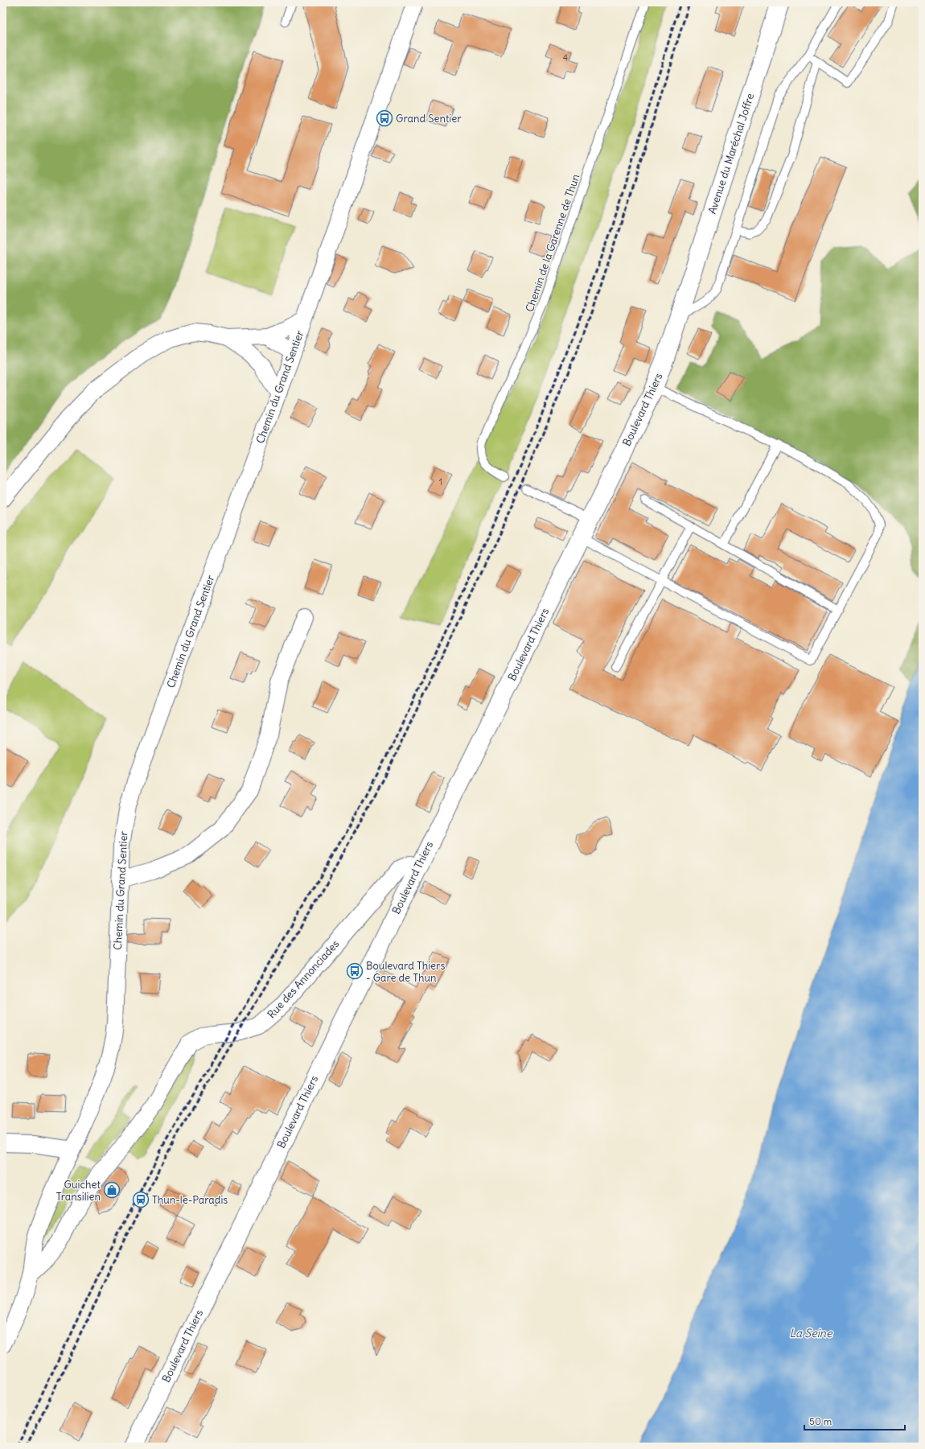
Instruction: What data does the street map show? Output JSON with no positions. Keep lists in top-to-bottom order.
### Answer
{
  "streets": {
    "main road": ["Avenue du Maréchal Joffre", "Boulevard Thiers"],
    "street": ["Chemin du Grand Sentier", "Rue des Annonciades"],
    "lane": ["Chemin de la Garenne de Thun"]
  },
  "crossings": [
    ["Avenue du Maréchal Joffre", "Boulevard Thiers"],
    ["Chemin du Grand Sentier", "Rue des Annonciades"],
    ["Boulevard Thiers", "Rue des Annonciades"]
  ],
  "water": ["La Seine"],
  "places": {
    "bus stop": ["Grand Sentier", "Boulevard Thiers - Gare de Thun"],
    "shop": ["Guichet Transilien"],
    "station": ["Thun-le-Paradis"]
  },
  "house_numbers": ["4", "1"],
  "scale_bar": "50 m"
}
